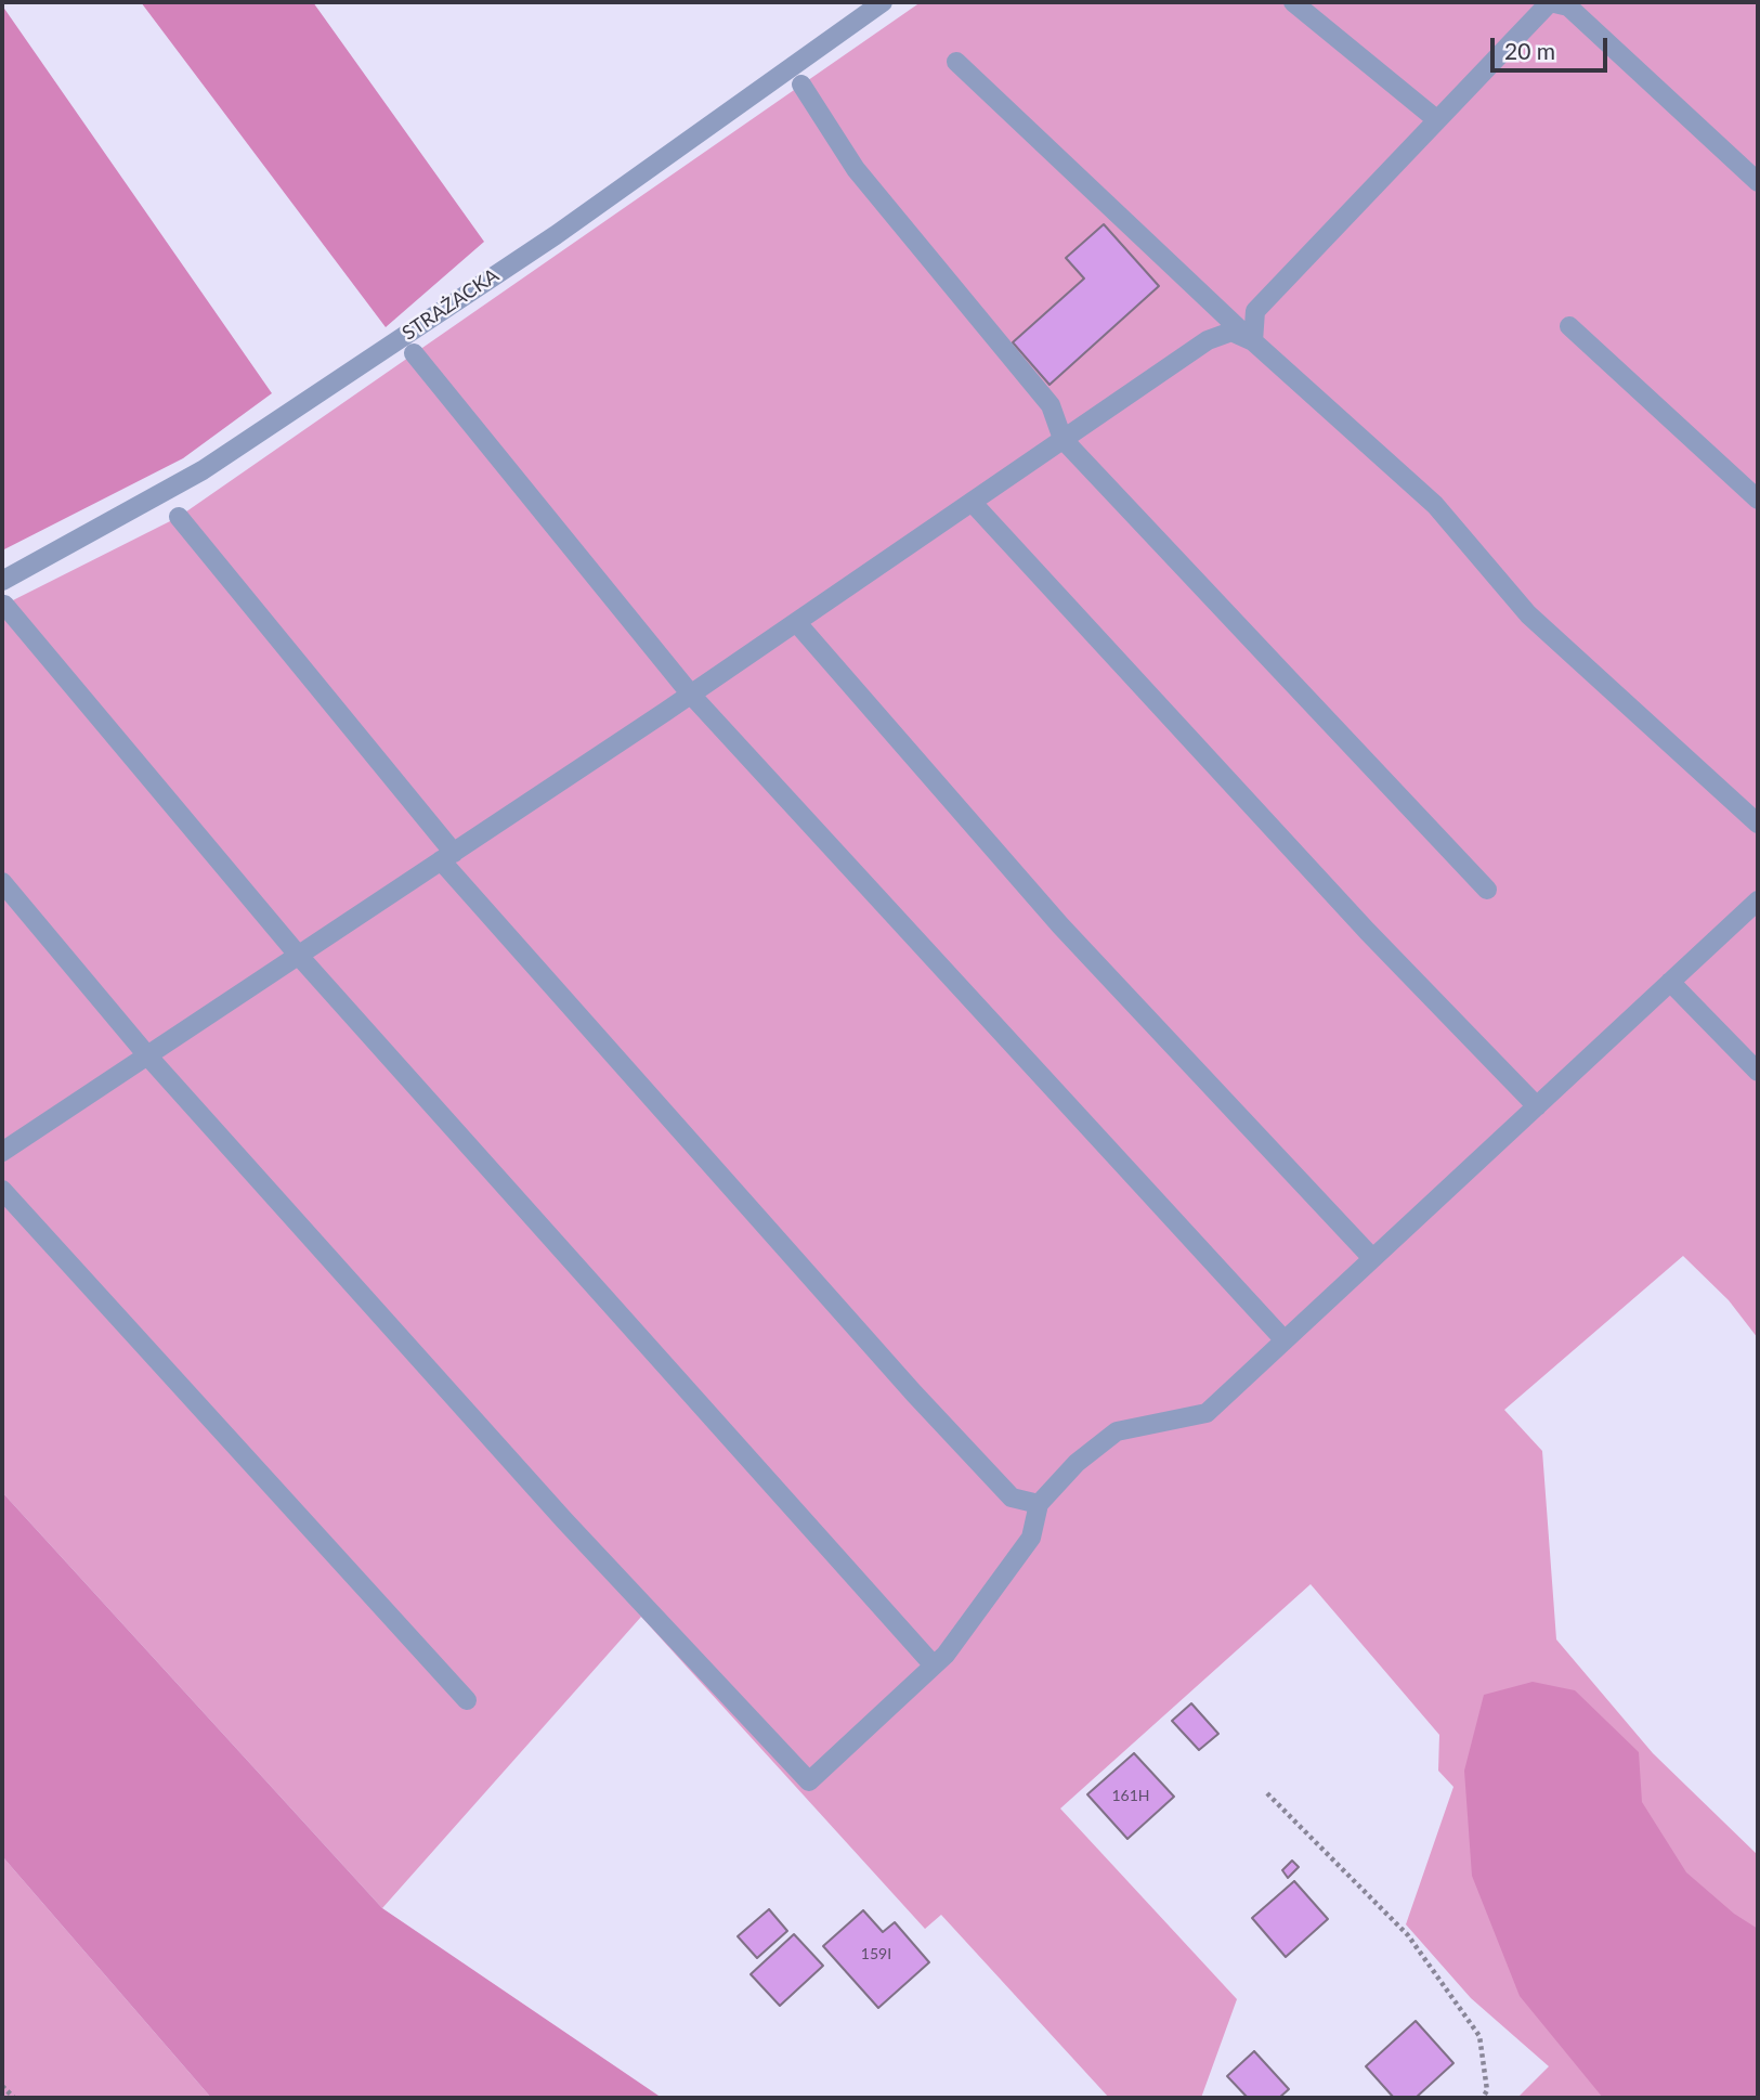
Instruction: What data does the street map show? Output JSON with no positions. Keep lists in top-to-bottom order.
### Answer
{
  "streets": {
    "street": ["STRAŻACKA"]
  },
  "house_numbers": ["161H", "159I"],
  "scale_bar": "20 m"
}
